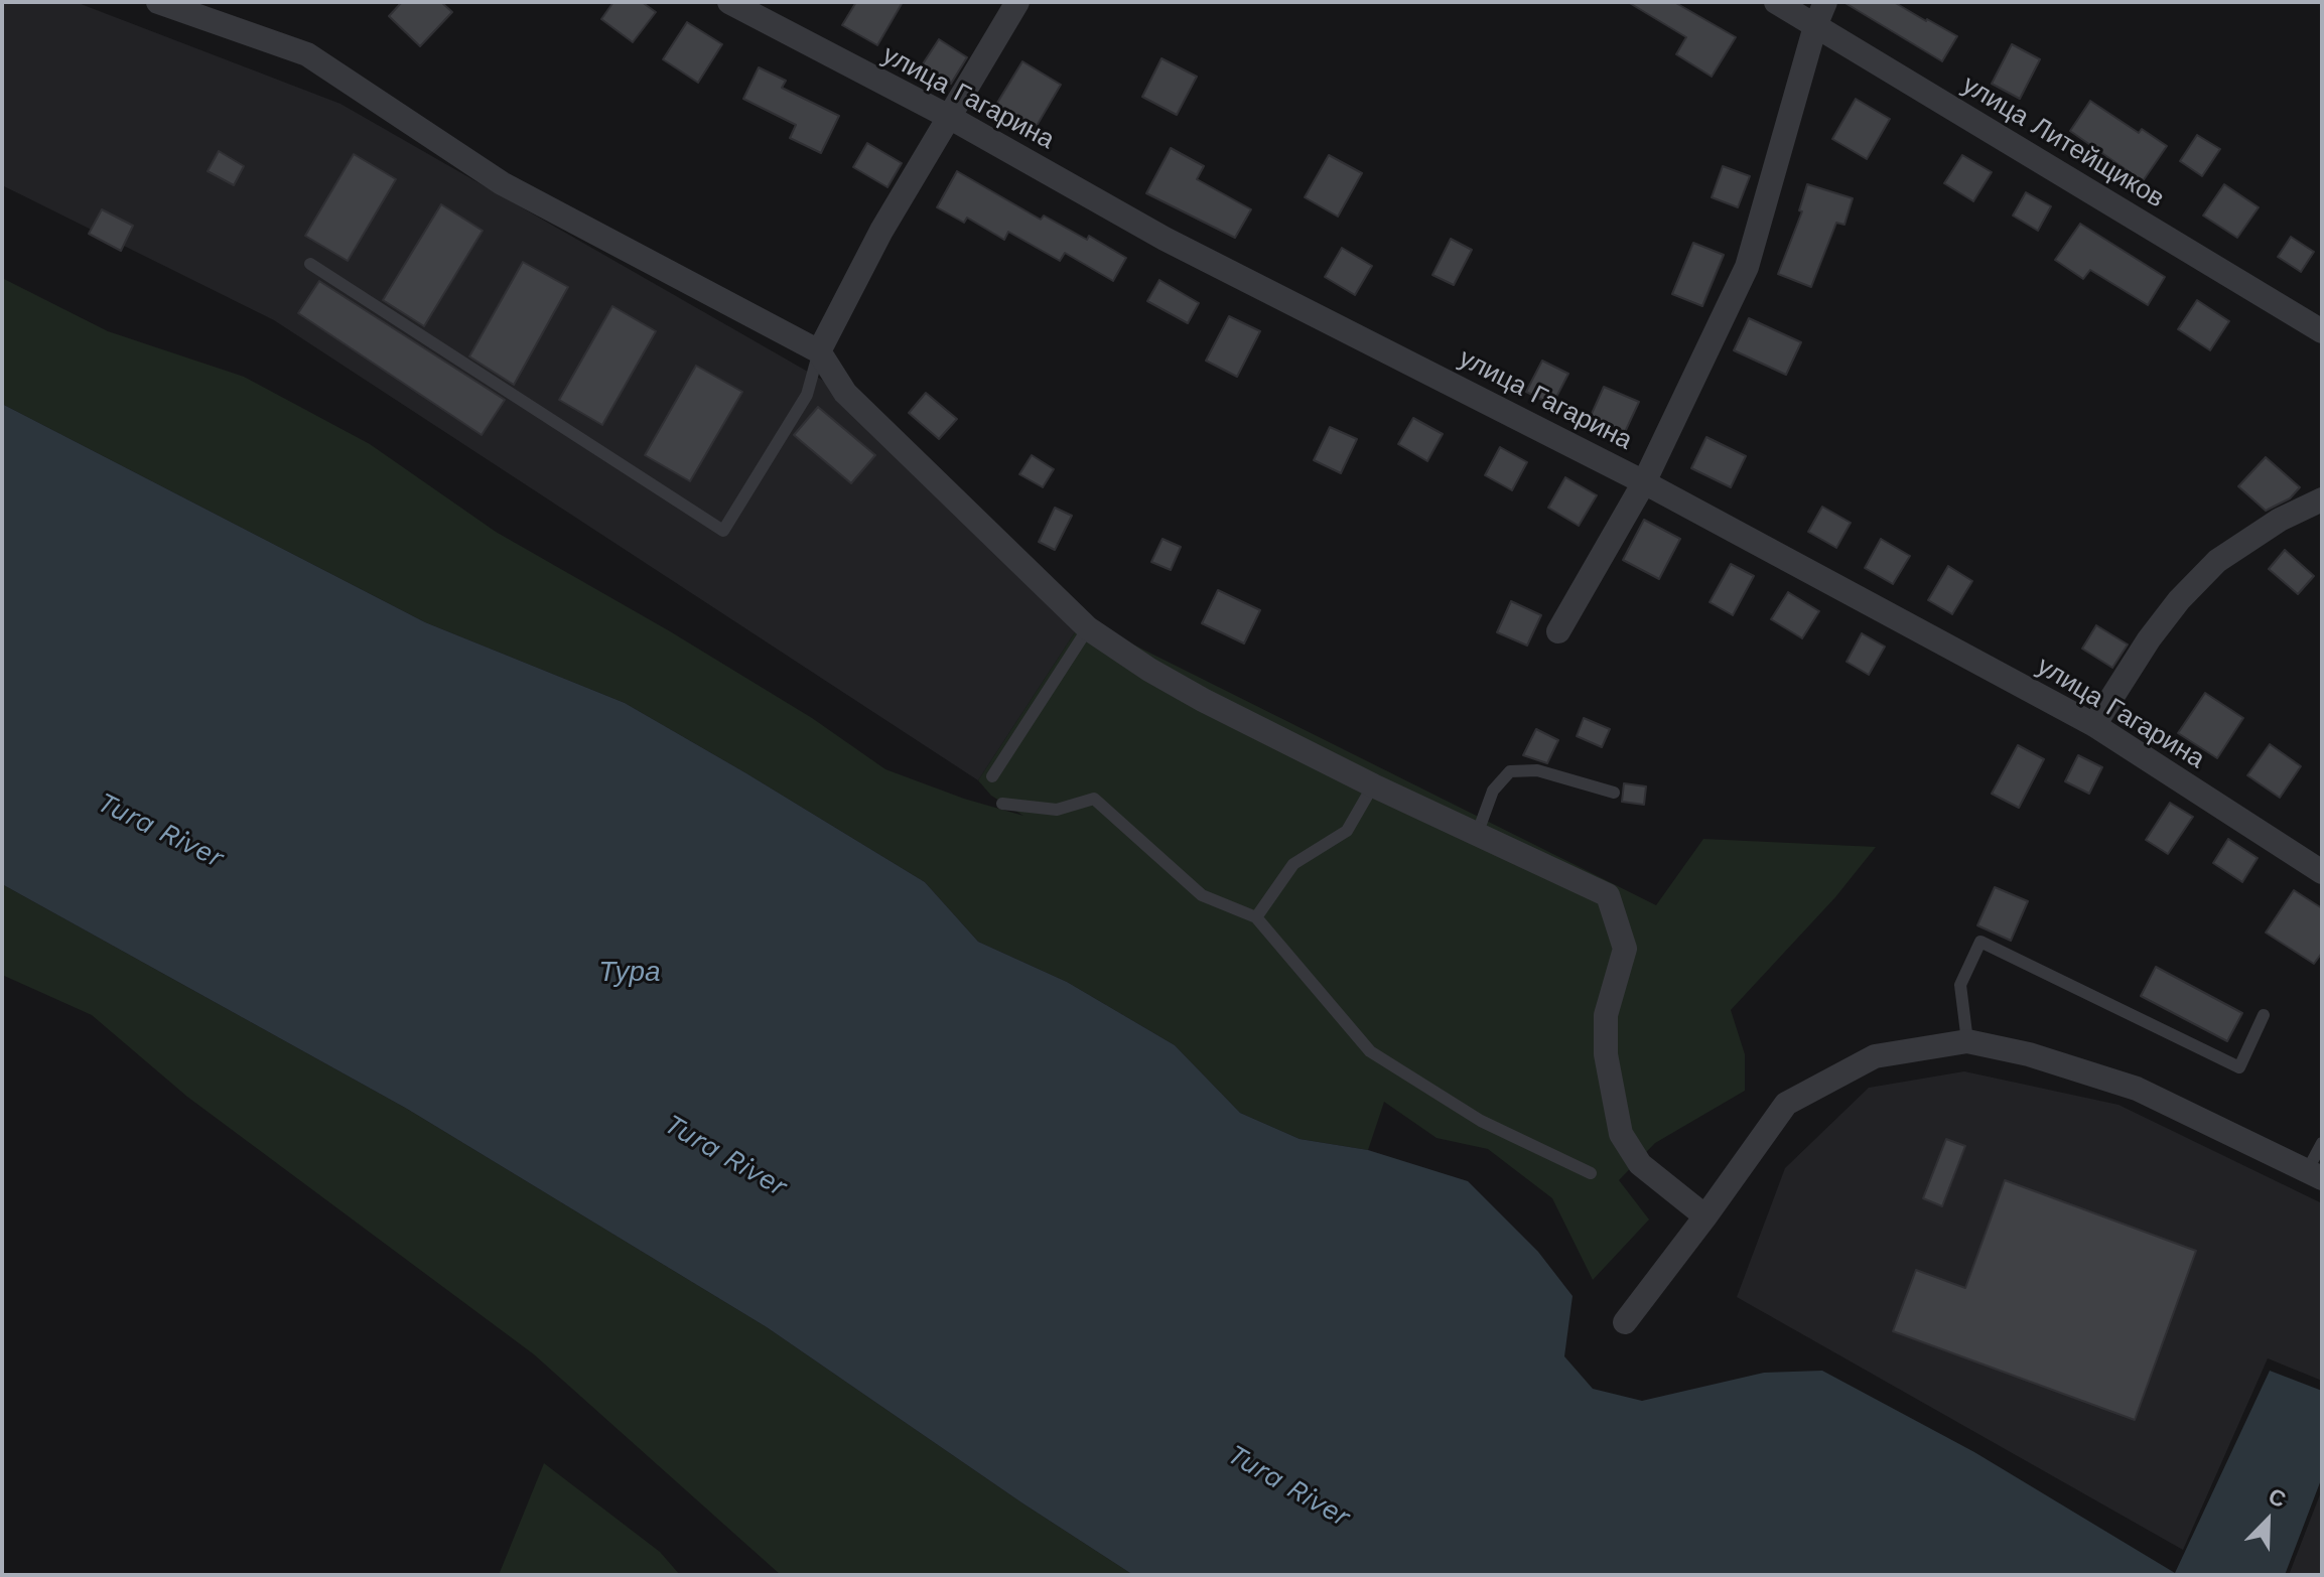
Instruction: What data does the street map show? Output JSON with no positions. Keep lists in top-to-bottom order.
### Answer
{
  "streets": {
    "street": ["улица Гагарина", "улица Литейщиков"]
  },
  "water": ["Tura River", "Тура"],
  "north": "top right"
}
